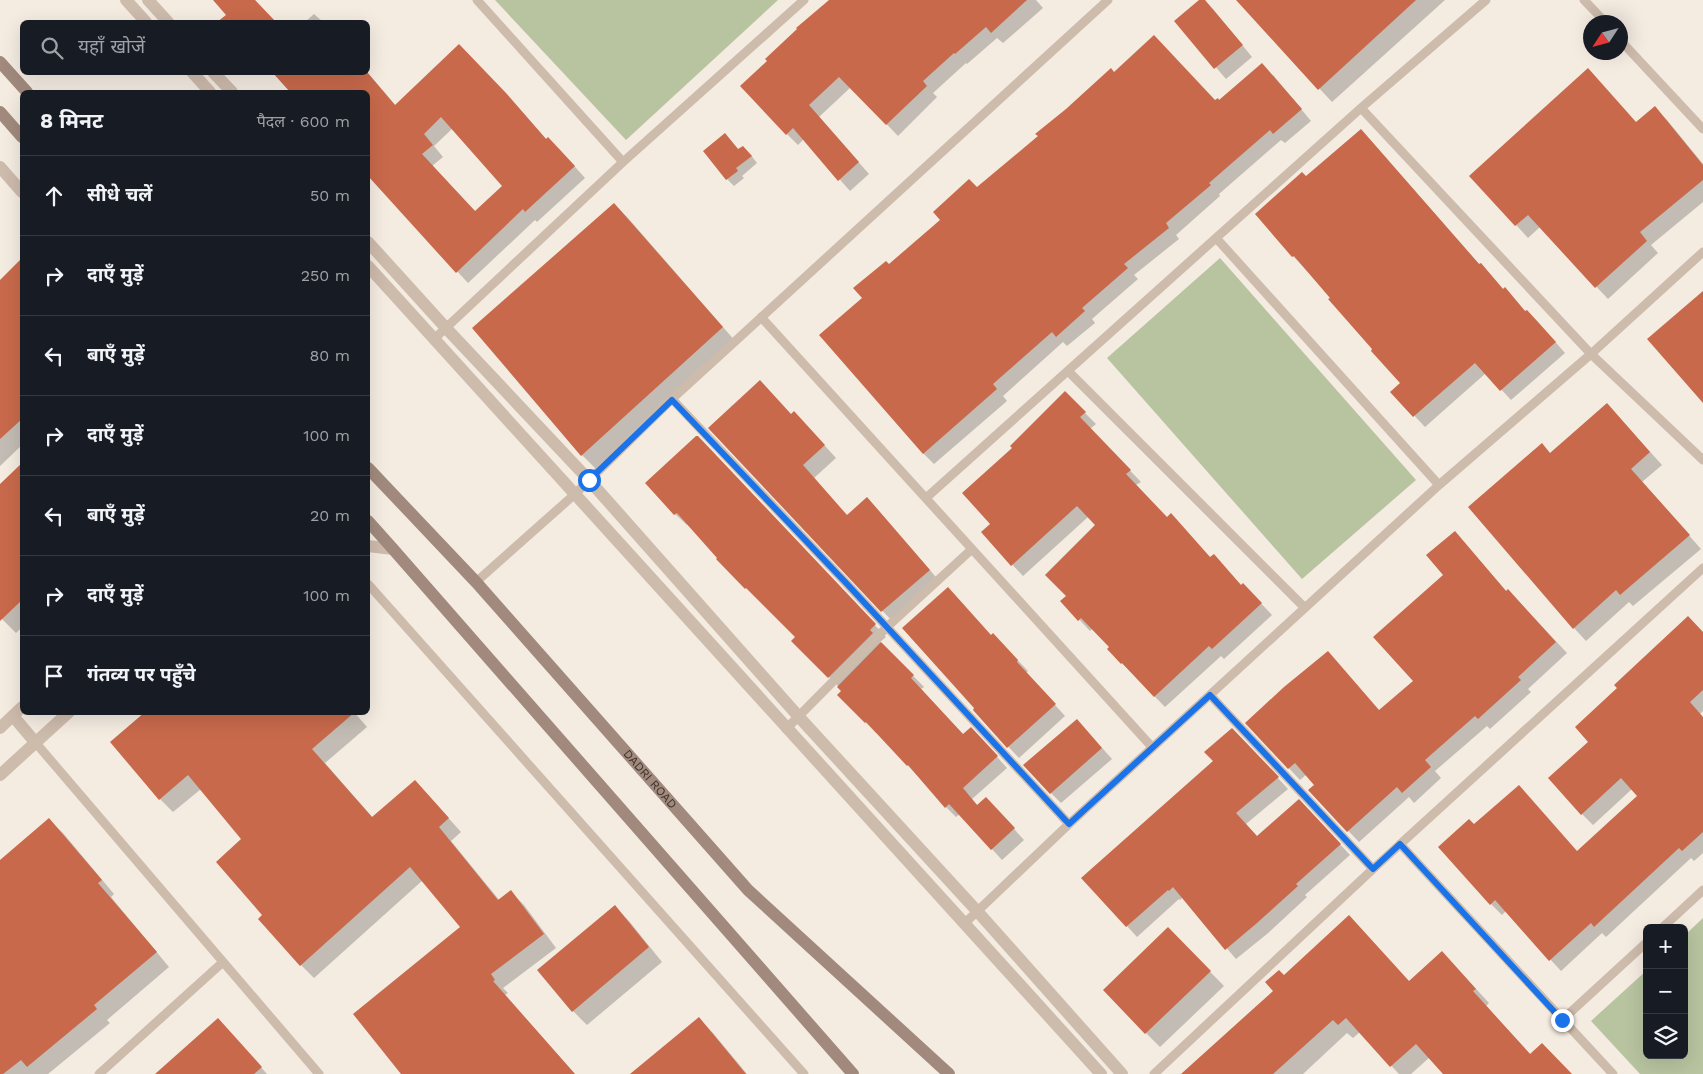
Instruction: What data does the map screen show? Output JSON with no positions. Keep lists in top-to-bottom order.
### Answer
{
  "streets": {
    "main road": ["DADRI ROAD"]
  },
  "north": "bottom left",
  "page": {
    "search": "यहाँ खोजें",
    "heading": ["8 मिनट", "पैदल · 600 m"],
    "list": [
      ["सीधे चलें", "50 m"],
      ["दाएँ मुड़ें", "250 m"],
      ["बाएँ मुड़ें", "80 m"],
      ["दाएँ मुड़ें", "100 m"],
      ["बाएँ मुड़ें", "20 m"],
      ["दाएँ मुड़ें", "100 m"],
      "गंतव्य पर पहुँचे"
    ],
    "map_buttons": ["+", "−"]
  }
}
